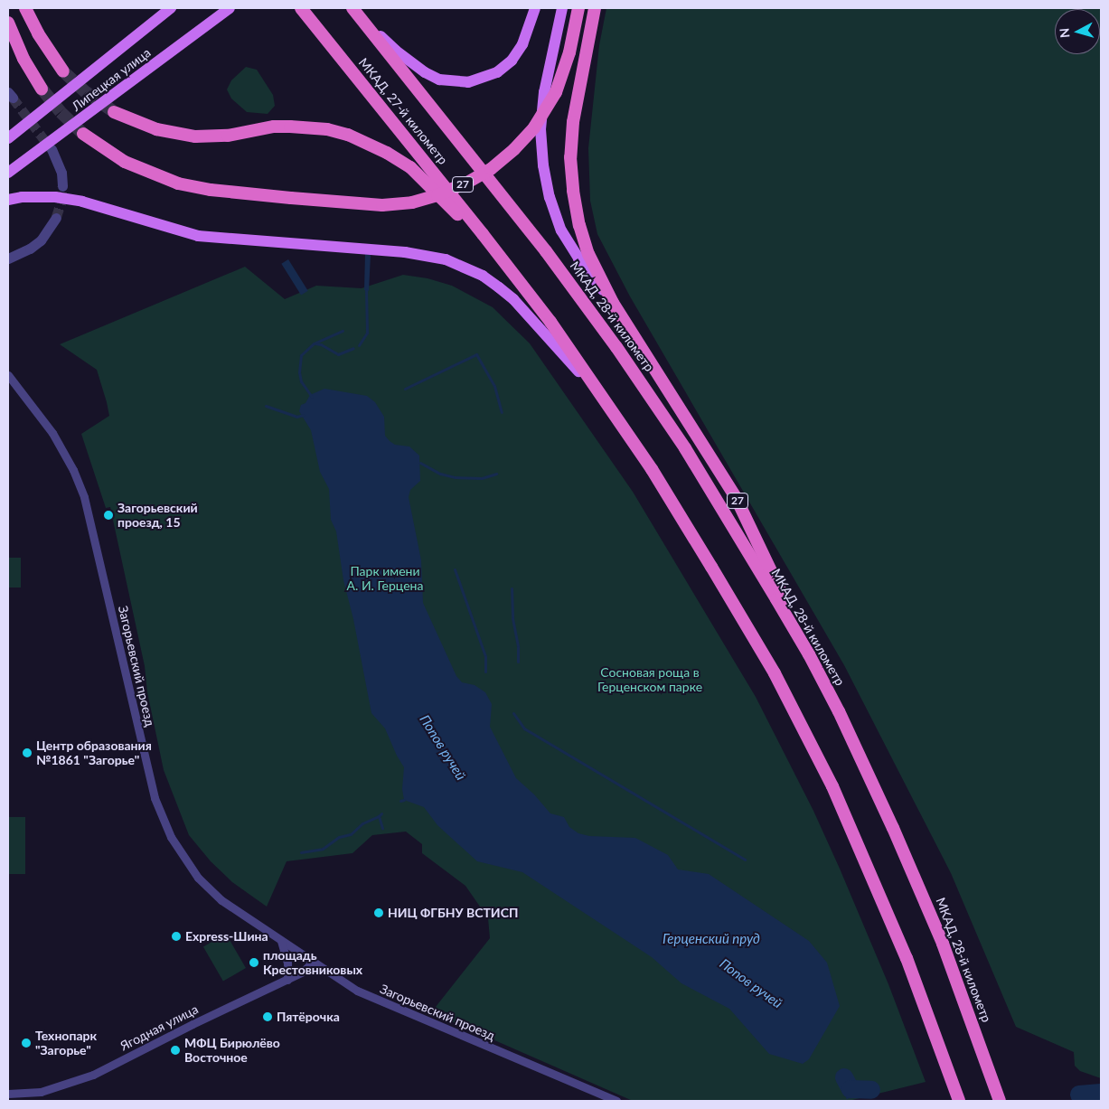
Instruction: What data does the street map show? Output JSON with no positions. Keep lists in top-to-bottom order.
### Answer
{
  "streets": {
    "highway": ["МКАД, 27-й километр", "27", "МКАД, 28-й километр"],
    "main road": ["Липецкая улица"],
    "street": ["Загорьевский проезд", "Ягодная улица"]
  },
  "crossings": [
    ["МКАД, 27-й километр", "МКАД, 28-й километр"],
    ["27", "МКАД, 28-й километр"],
    ["Загорьевский проезд", "Ягодная улица"]
  ],
  "water": ["Попов ручей", "Герценский пруд"],
  "parks": ["Парк имени А. И. Герцена", "Сосновая роща в Герценском парке"],
  "places": [
    "Загорьевский проезд, 15",
    "Центр образования №1861 \"Загорье\"",
    "НИЦ ФГБНУ ВСТИСП",
    "Express-Шина",
    "площадь Крестовниковых",
    "Пятёрочка",
    "Технопарк \"Загорье\"",
    "МФЦ Бирюлёво Восточное"
  ],
  "north": "left"
}
